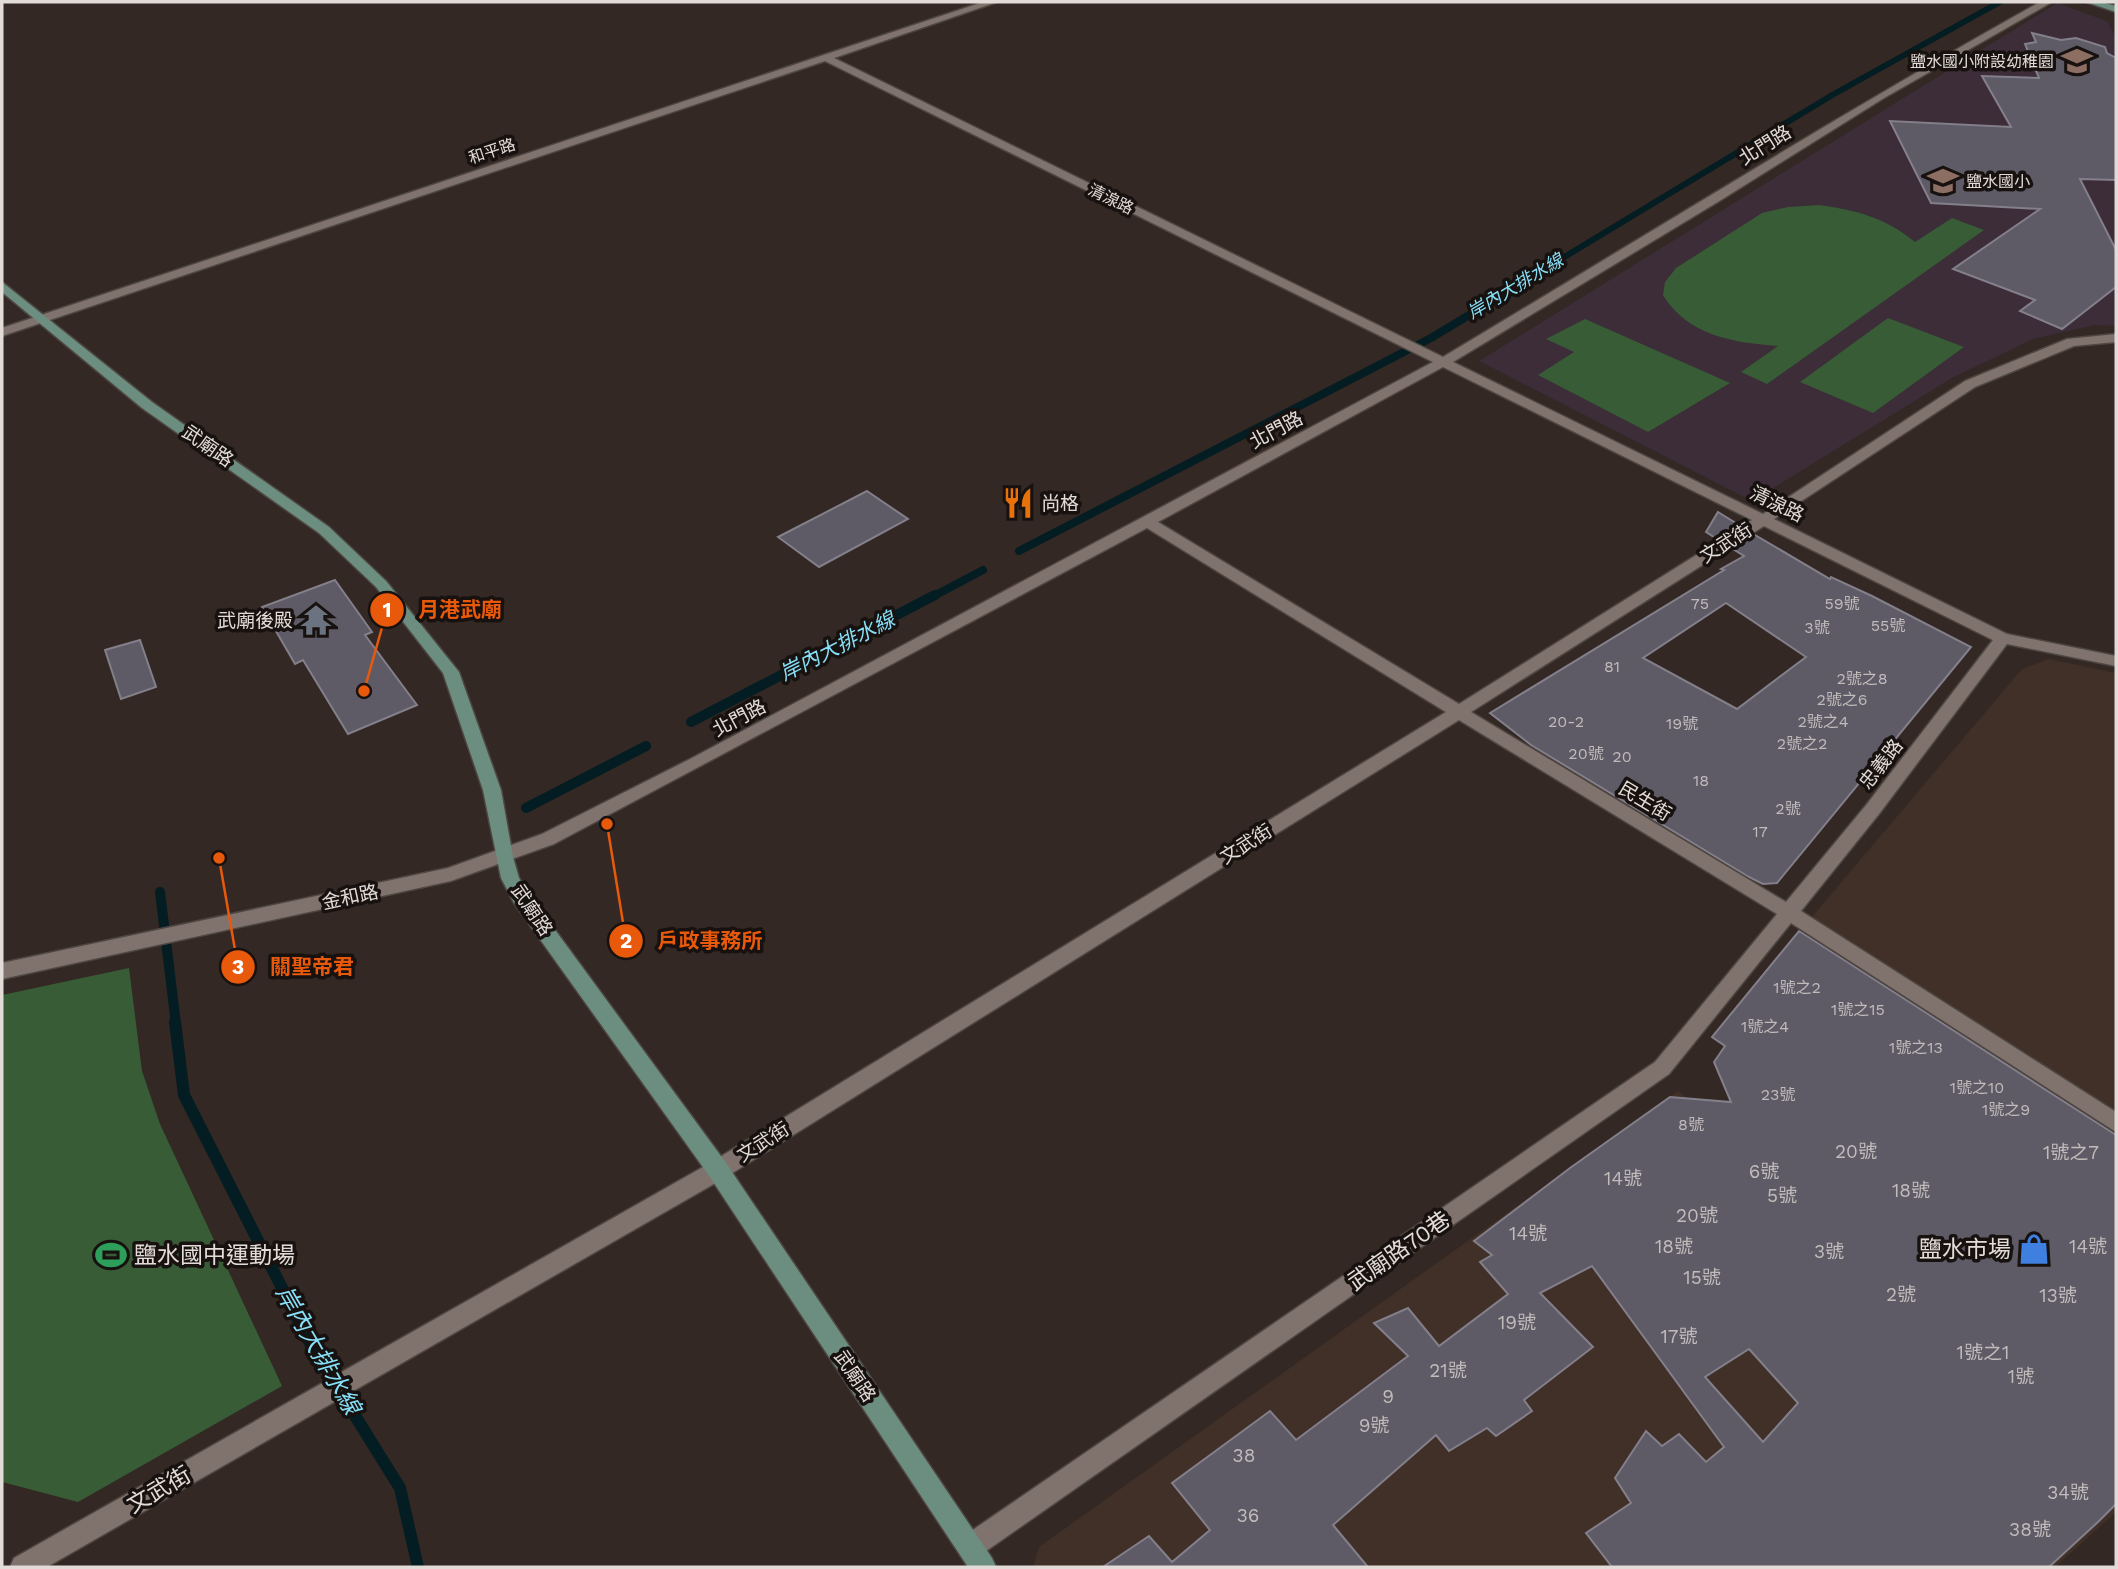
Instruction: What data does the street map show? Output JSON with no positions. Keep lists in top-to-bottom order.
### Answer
{
  "streets": {
    "street": [
      "北門路",
      "和平路",
      "清湶路",
      "武廟路",
      "文武街",
      "忠義路",
      "民生街",
      "金和路",
      "武廟路70巷"
    ]
  },
  "crossings": [
    ["北門路", "清湶路"],
    ["北門路", "武廟路"],
    ["北門路", "民生街"],
    ["北門路", "金和路"],
    ["和平路", "清湶路"],
    ["和平路", "武廟路"],
    ["清湶路", "文武街"],
    ["清湶路", "忠義路"],
    ["武廟路", "文武街"],
    ["武廟路", "金和路"],
    ["武廟路", "武廟路70巷"],
    ["文武街", "民生街"],
    ["忠義路", "民生街"],
    ["忠義路", "武廟路70巷"],
    ["民生街", "武廟路70巷"]
  ],
  "water": ["岸內大排水線"],
  "places": {
    "school or university": ["鹽水國小附設幼稚園", "鹽水國小"],
    "restaurant": ["尚格"],
    "temple": ["武廟後殿"],
    "other": ["月港武廟", "戶政事務所", "關聖帝君"],
    "shop": ["鹽水市場"],
    "sports": ["鹽水國中運動場"]
  },
  "house_numbers": [
    "75",
    "59號",
    "55號",
    "3號",
    "81",
    "2號之8",
    "2號之6",
    "20-2",
    "2號之4",
    "19號",
    "2號之2",
    "20號",
    "20",
    "18",
    "2號",
    "17",
    "1號之2",
    "1號之15",
    "1號之4",
    "1號之13",
    "1號之10",
    "23號",
    "1號之9",
    "8號",
    "20號",
    "1號之7",
    "6號",
    "14號",
    "18號",
    "5號",
    "20號",
    "14號",
    "18號",
    "14號",
    "3號",
    "15號",
    "2號",
    "13號",
    "19號",
    "17號",
    "1號之1",
    "21號",
    "1號",
    "9",
    "9號",
    "38",
    "34號",
    "36",
    "38號"
  ]
}
